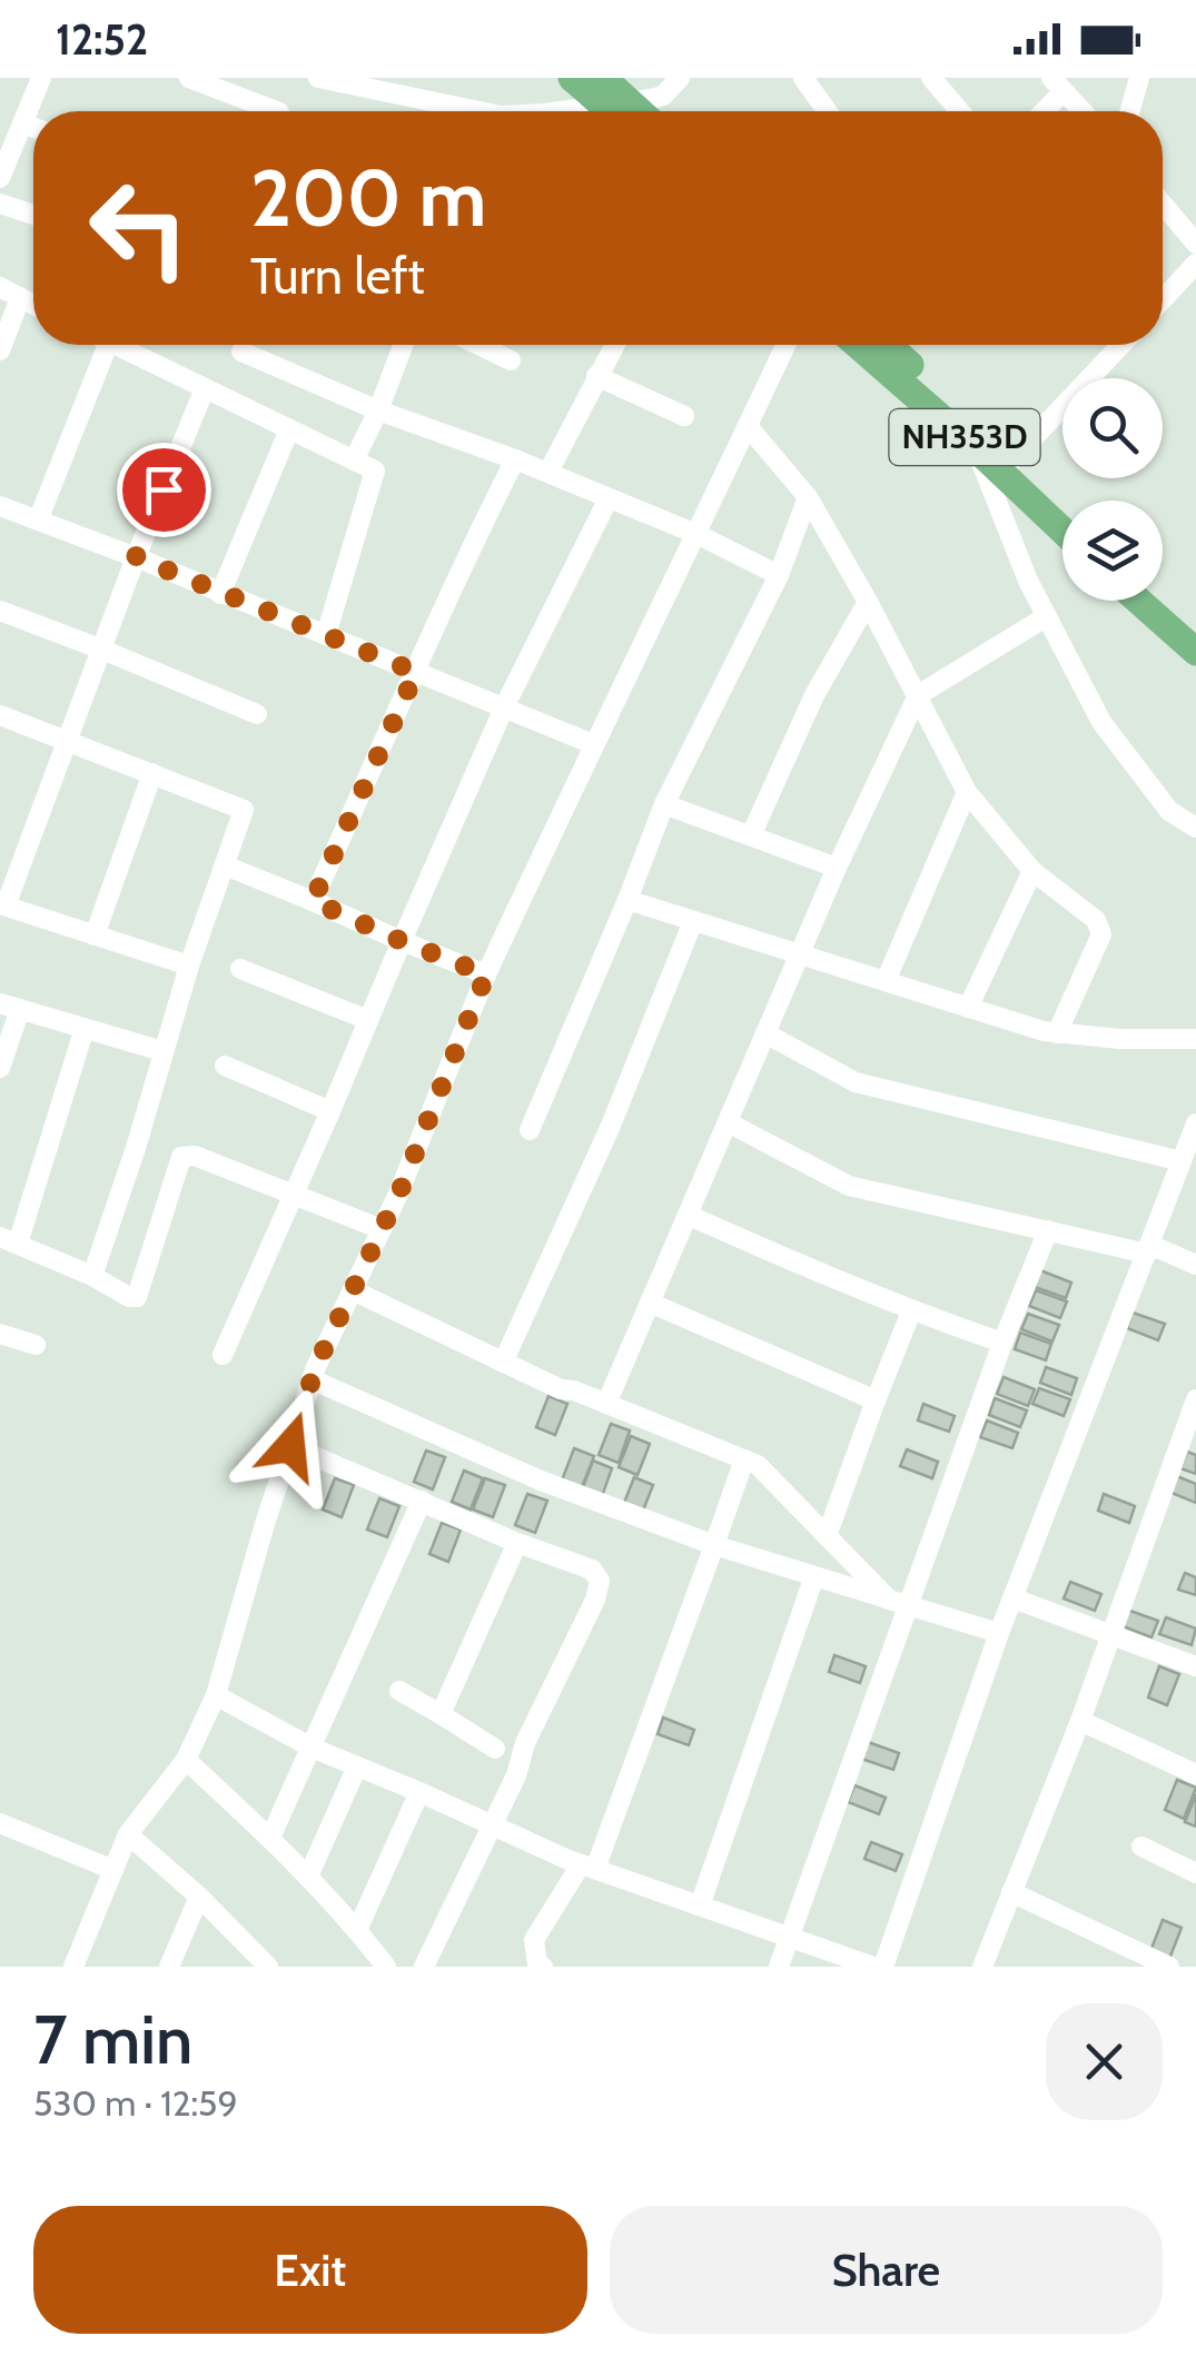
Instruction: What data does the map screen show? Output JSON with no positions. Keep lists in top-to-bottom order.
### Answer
{
  "streets": {
    "highway": ["NH353D"]
  },
  "page": {
    "status": "12:52",
    "turn": ["200 m", "Turn left"],
    "heading": ["7 min", "530 m · 12:59"],
    "buttons": ["Exit", "Share"]
  }
}
